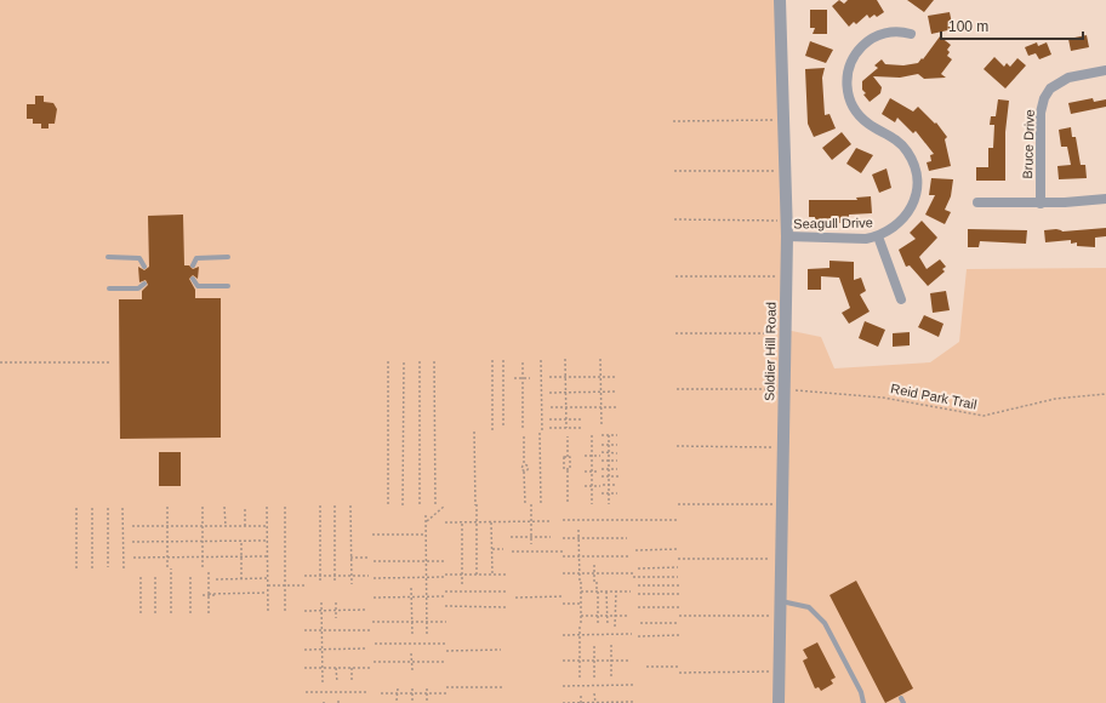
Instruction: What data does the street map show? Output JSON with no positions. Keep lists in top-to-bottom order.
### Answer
{
  "streets": {
    "street": ["Bruce Drive", "Seagull Drive", "Soldier Hill Road"],
    "path": ["Reid Park Trail"]
  },
  "crossings": [
    ["Seagull Drive", "Soldier Hill Road"],
    ["Soldier Hill Road", "Reid Park Trail"]
  ],
  "scale_bar": "100 m"
}
